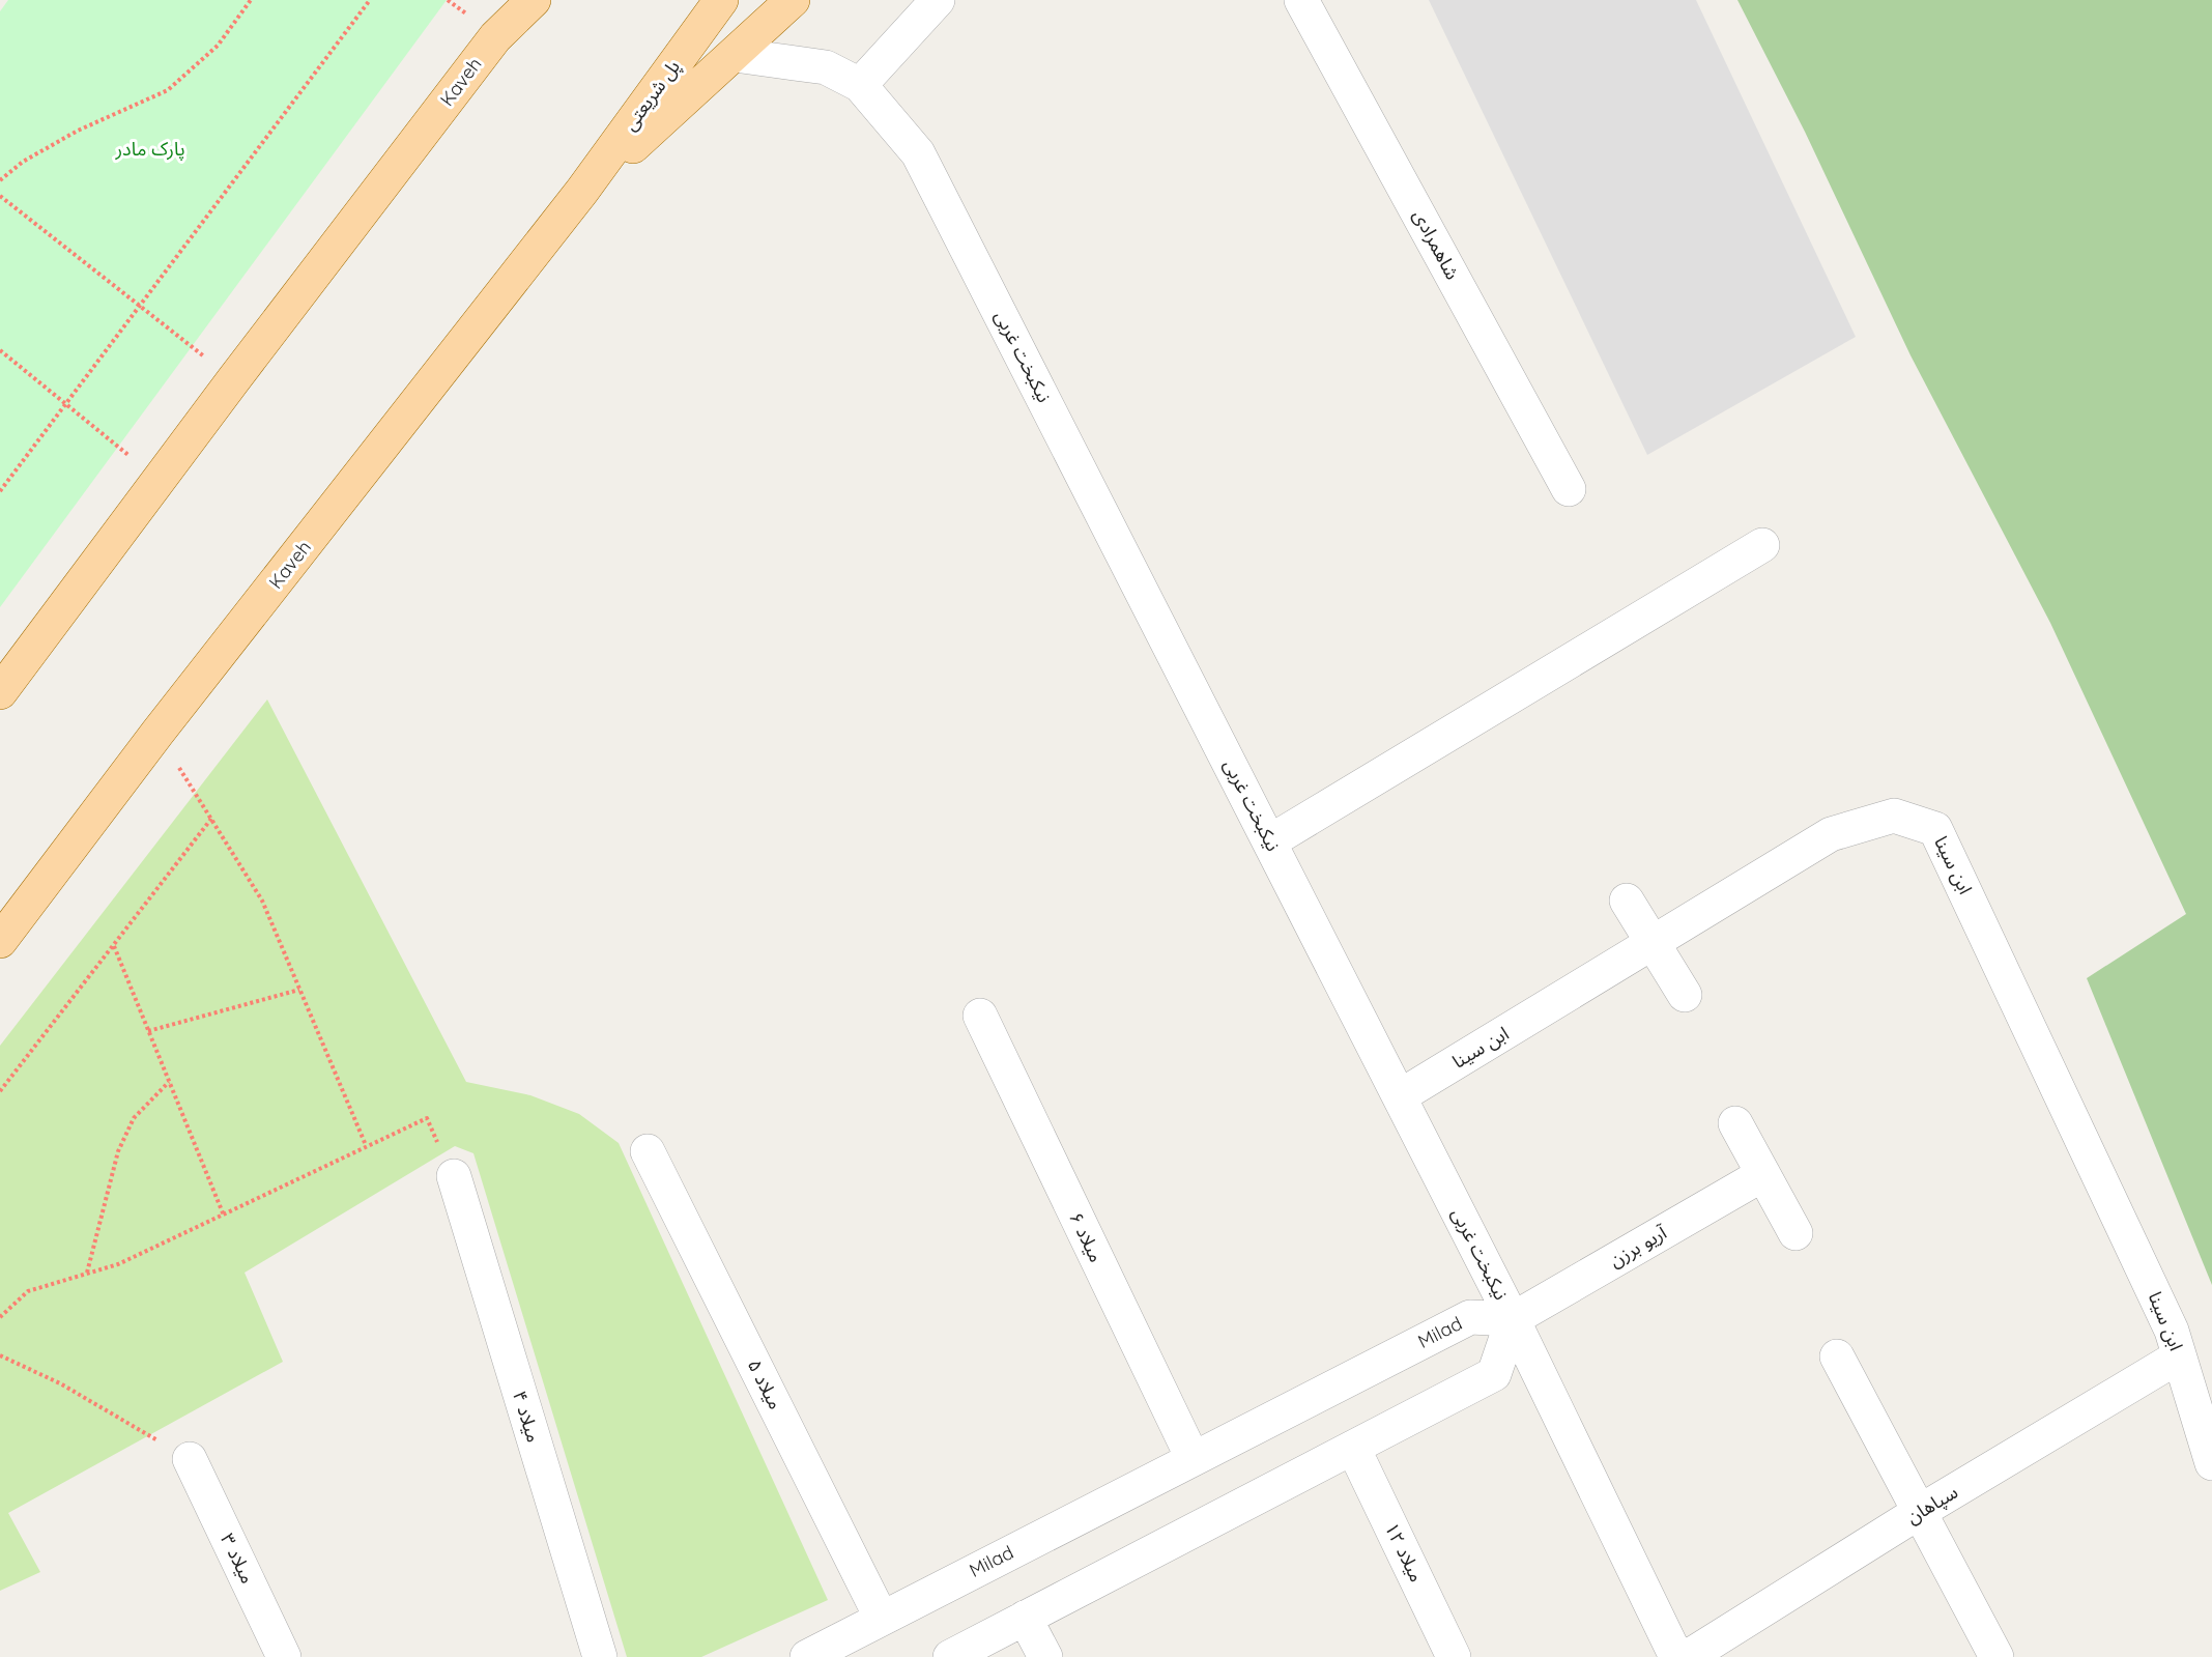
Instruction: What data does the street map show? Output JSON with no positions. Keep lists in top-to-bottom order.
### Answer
{
  "streets": {
    "main road": ["Kaveh", "پل شریعتی"],
    "street": [
      "شاهمرادی",
      "نیکبخت غربی",
      "ابن سینا",
      "میلاد ۶",
      "آریو برزن",
      "Milad",
      "میلاد ۵",
      "میلاد ۴",
      "سپاهان",
      "میلاد ۱۲",
      "میلاد ۳"
    ]
  },
  "crossings": [
    ["Kaveh", "پل شریعتی"],
    ["نیکبخت غربی", "ابن سینا"],
    ["نیکبخت غربی", "آریو برزن"],
    ["نیکبخت غربی", "Milad"],
    ["ابن سینا", "سپاهان"],
    ["میلاد ۶", "Milad"],
    ["آریو برزن", "Milad"],
    ["Milad", "میلاد ۵"]
  ],
  "parks": ["پارک مادر"]
}
